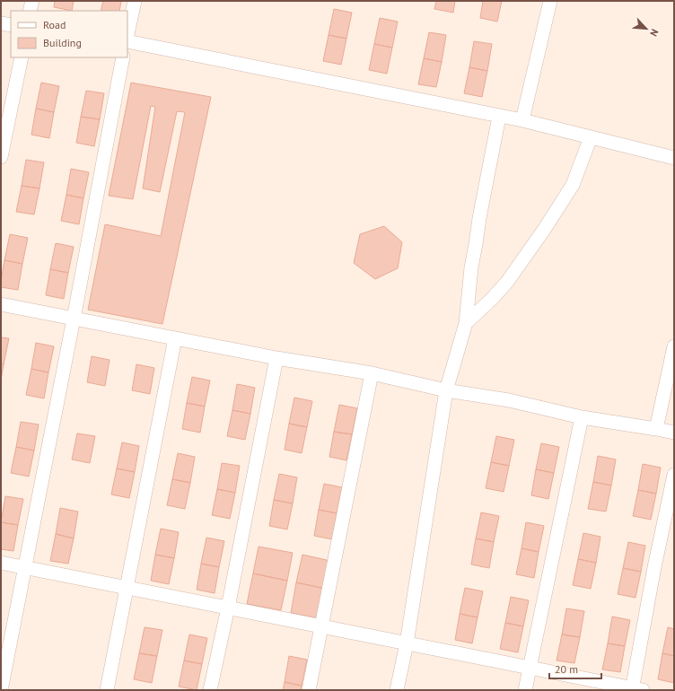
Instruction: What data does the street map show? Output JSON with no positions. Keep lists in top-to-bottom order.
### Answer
{
  "legend": ["Road", "Building"],
  "scale_bar": "20 m",
  "north": "bottom right"
}
